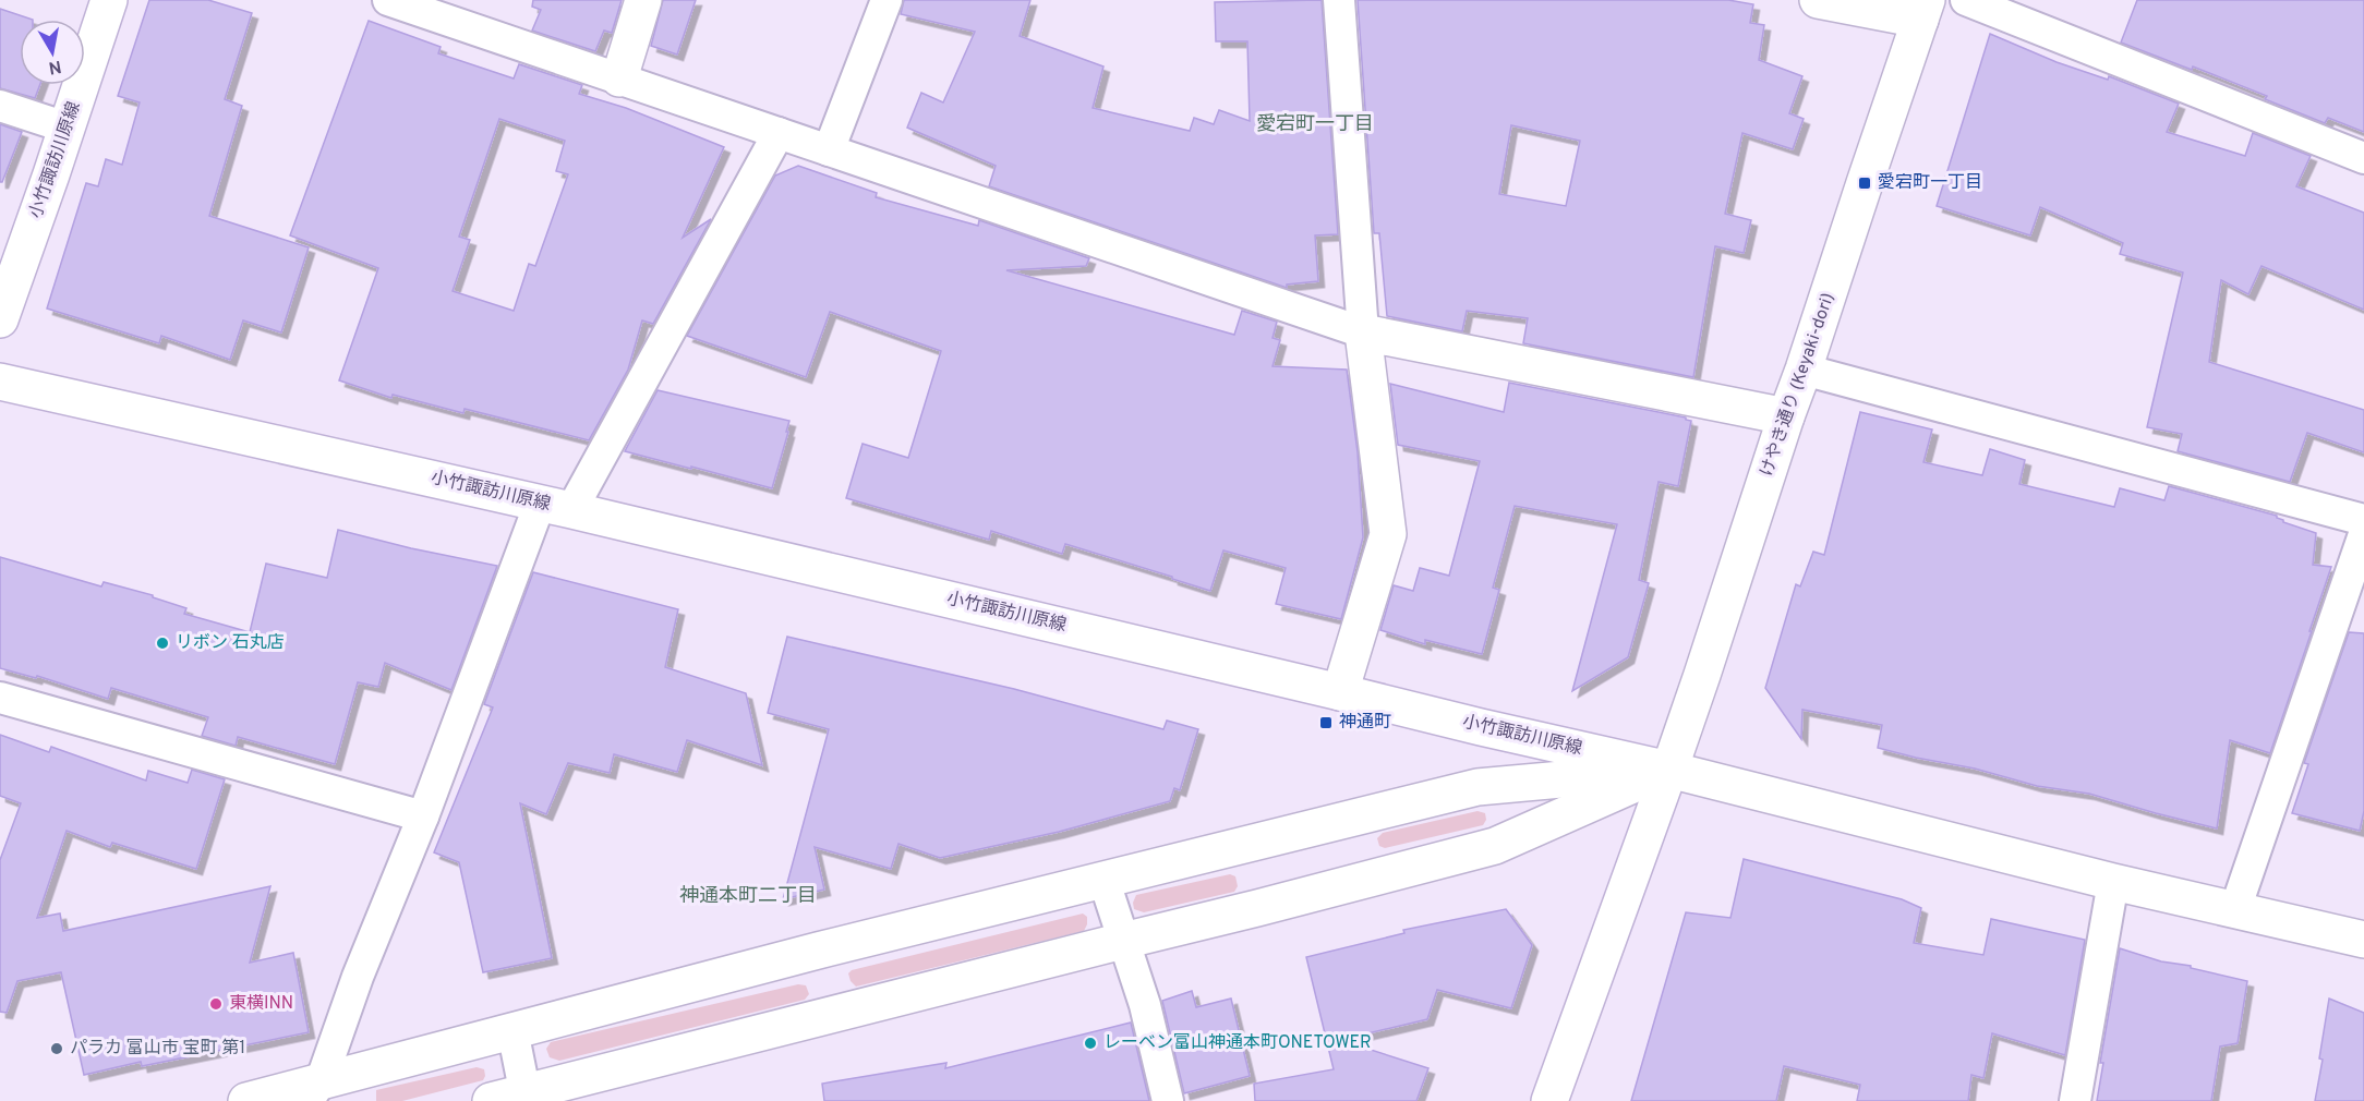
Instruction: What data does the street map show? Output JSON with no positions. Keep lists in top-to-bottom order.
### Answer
{
  "streets": {
    "street": ["小竹諏訪川原線", "けやき通り (Keyaki-dori)"]
  },
  "crossings": [
    ["小竹諏訪川原線", "けやき通り (Keyaki-dori)"]
  ],
  "districts": ["愛宕町一丁目", "神通本町二丁目"],
  "places": {
    "transit": ["愛宕町一丁目", "神通町"],
    "other": [
      "リボン 石丸店",
      "東横INN",
      "レーベン富山神通本町ONETOWER",
      "パラカ 富山市 宝町 第1"
    ]
  },
  "north": "bottom"
}
